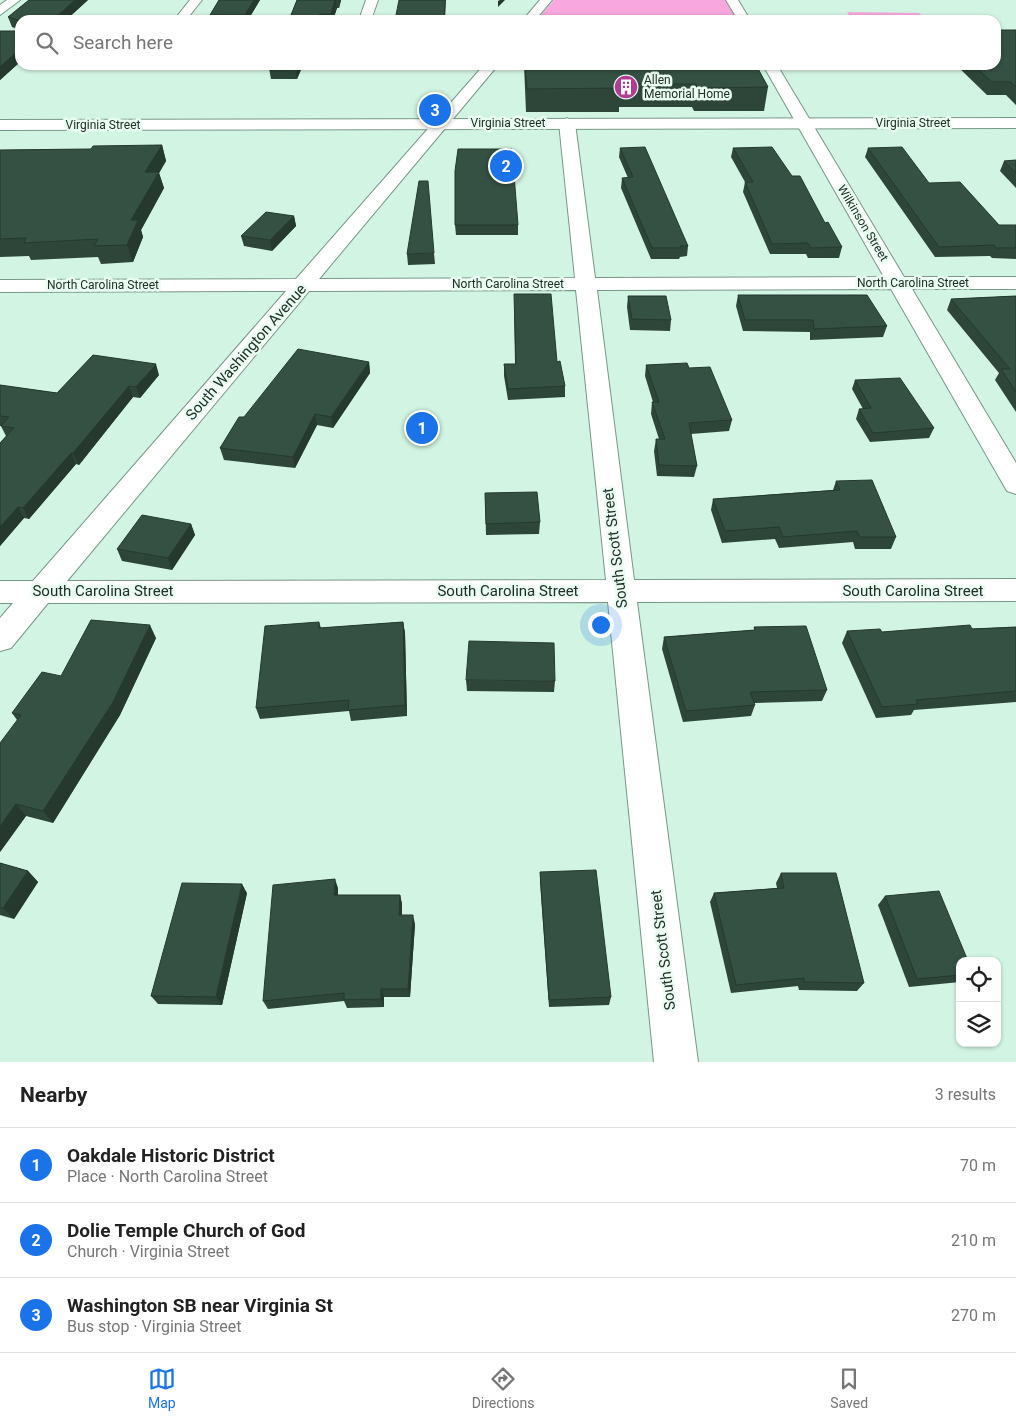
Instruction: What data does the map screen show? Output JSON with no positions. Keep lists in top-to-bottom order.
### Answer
{
  "streets": {
    "street": [
      "Virginia Street",
      "Wilkinson Street",
      "North Carolina Street",
      "South Washington Avenue",
      "South Scott Street",
      "South Carolina Street"
    ]
  },
  "crossings": [
    ["Virginia Street", "Wilkinson Street"],
    ["Virginia Street", "South Washington Avenue"],
    ["Virginia Street", "South Scott Street"],
    ["Wilkinson Street", "North Carolina Street"],
    ["North Carolina Street", "South Washington Avenue"],
    ["North Carolina Street", "South Scott Street"],
    ["South Washington Avenue", "South Carolina Street"],
    ["South Scott Street", "South Carolina Street"]
  ],
  "places": {
    "building": ["Allen Memorial Home"]
  },
  "page": {
    "search": "Search here",
    "pins": ["3", "2", "1"],
    "heading": ["Nearby", "3 results"],
    "list": [
      {
        "mark": "1",
        "name": "Oakdale Historic District",
        "note": "Place · North Carolina Street",
        "value": "70 m"
      },
      {
        "mark": "2",
        "name": "Dolie Temple Church of God",
        "note": "Church · Virginia Street",
        "value": "210 m"
      },
      {
        "mark": "3",
        "name": "Washington SB near Virginia St",
        "note": "Bus stop · Virginia Street",
        "value": "270 m"
      }
    ],
    "nav": ["Map", "Directions", "Saved"]
  }
}
